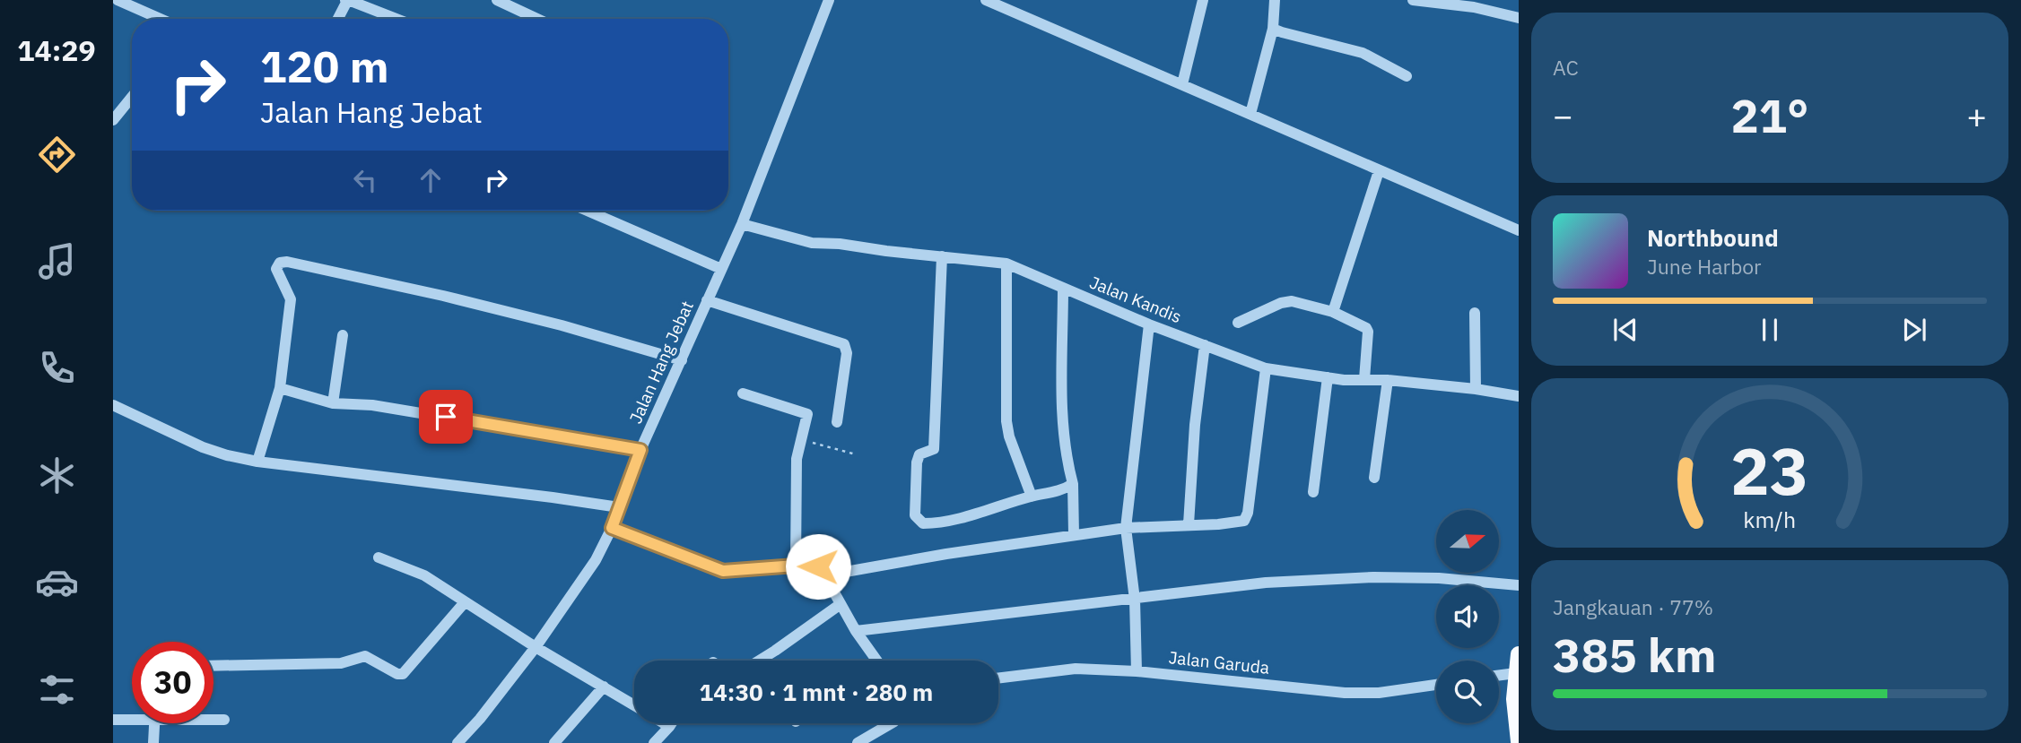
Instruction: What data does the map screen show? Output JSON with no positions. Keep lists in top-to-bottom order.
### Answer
{
  "streets": {
    "street": ["Jalan Kandis", "Jalan Hang Jebat", "Jalan Garuda"]
  },
  "crossings": [
    ["Jalan Kandis", "Jalan Hang Jebat"]
  ],
  "north": "right",
  "page": {
    "tabs": "14:29",
    "tile": [
      "AC",
      ["Jangkauan · 77%", "385 km"]
    ],
    "turn": ["120 m", "Jalan Hang Jebat"],
    "heat": ["−", "21°", "+"],
    "song": ["Northbound", "June Harbor"],
    "limit": "30",
    "trip": "14:30 · 1 mnt · 280 m",
    "gauge": ["23", "km/h"]
  }
}
